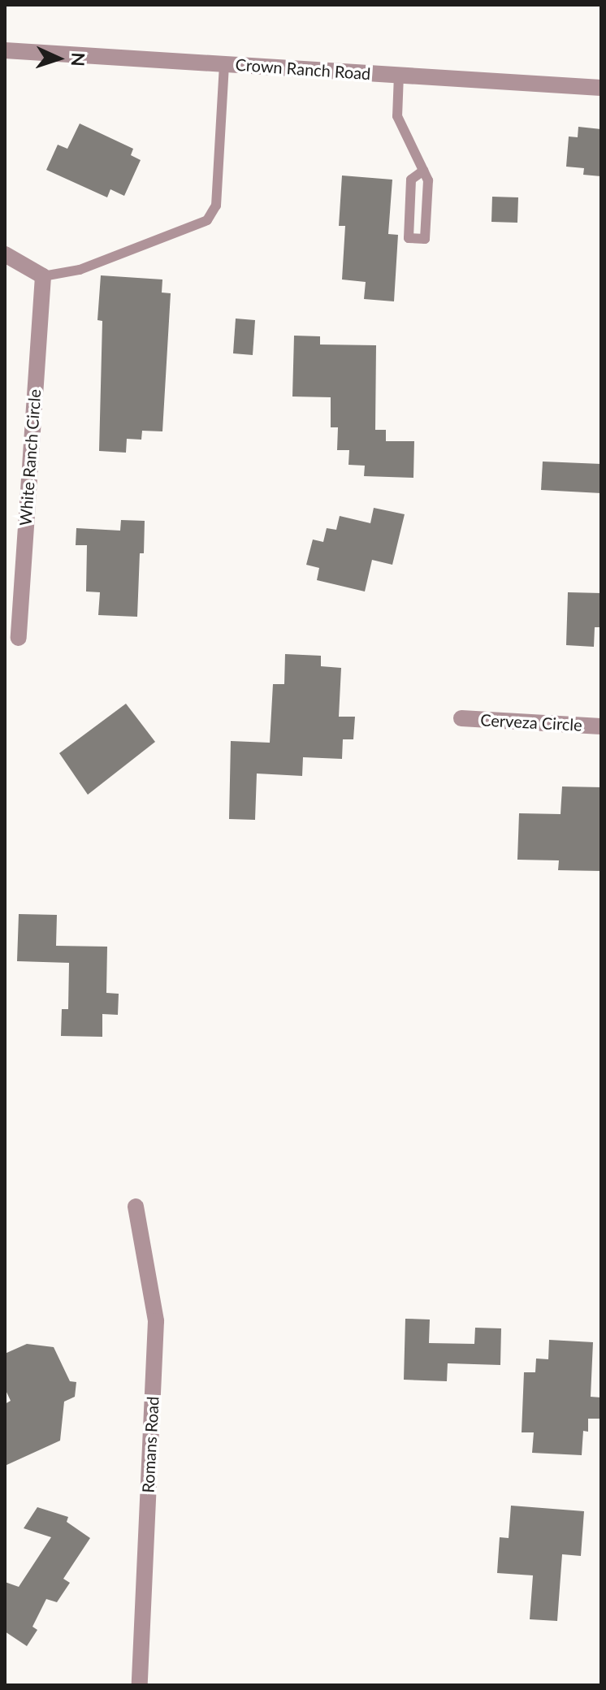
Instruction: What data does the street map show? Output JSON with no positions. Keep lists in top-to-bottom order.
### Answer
{
  "streets": {
    "street": [
      "Crown Ranch Road",
      "White Ranch Circle",
      "Cerveza Circle",
      "Romans Road"
    ]
  },
  "north": "right"
}
